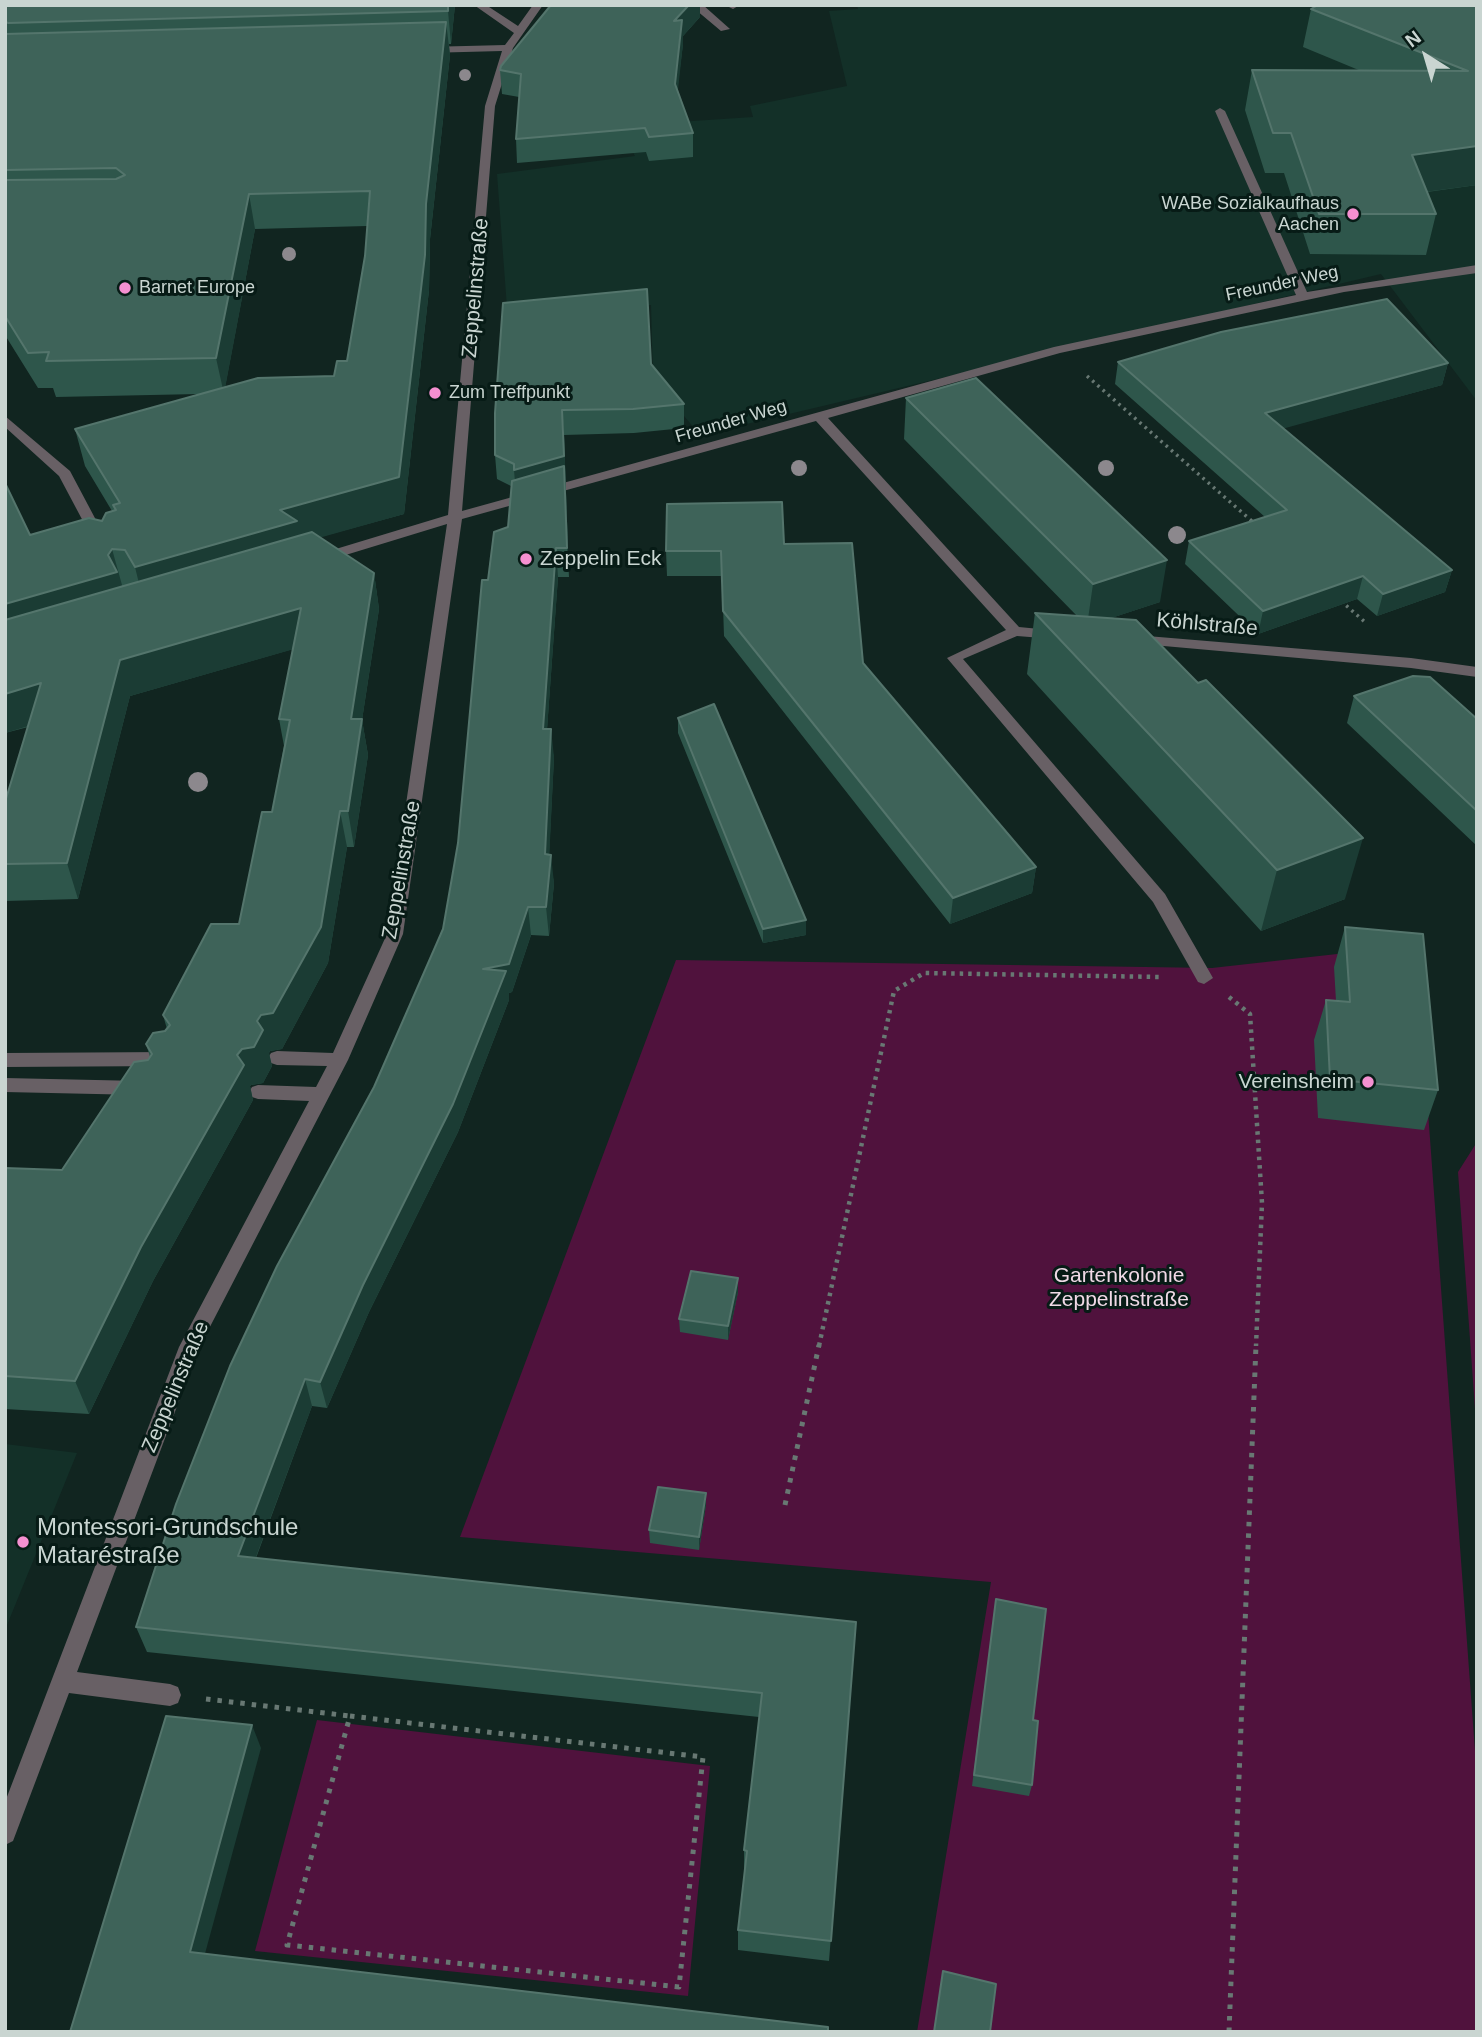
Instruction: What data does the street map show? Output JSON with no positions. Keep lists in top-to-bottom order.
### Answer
{
  "streets": {
    "street": ["Freunder Weg", "Zeppelinstraße", "Köhlstraße"]
  },
  "crossings": [
    ["Freunder Weg", "Zeppelinstraße"]
  ],
  "parks": ["Gartenkolonie Zeppelinstraße"],
  "places": [
    "WABe Sozialkaufhaus Aachen",
    "Barnet Europe",
    "Zum Treffpunkt",
    "Zeppelin Eck",
    "Vereinsheim",
    "Montessori-Grundschule Mataréstraße"
  ],
  "north": "top left"
}
